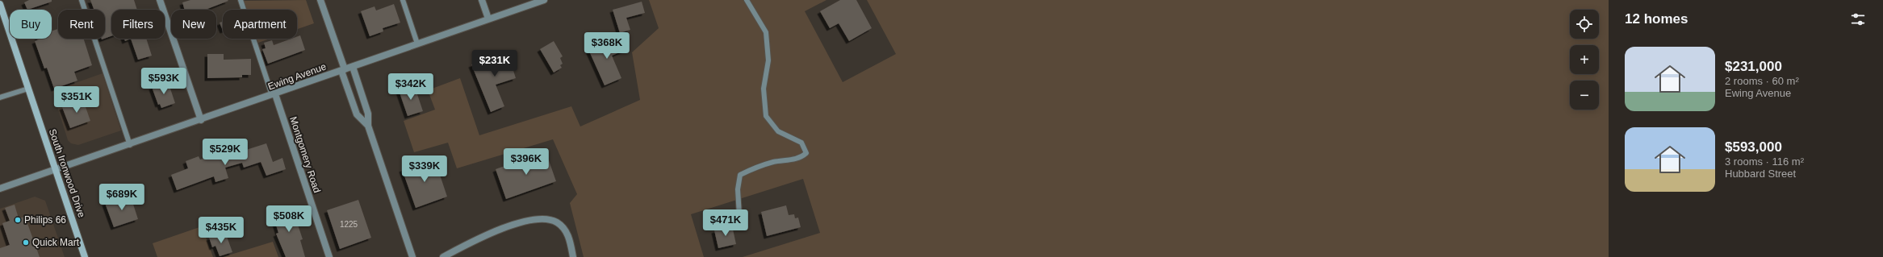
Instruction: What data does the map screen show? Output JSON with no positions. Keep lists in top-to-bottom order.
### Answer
{
  "streets": {
    "main road": ["South Ironwood Drive"],
    "street": ["Ewing Avenue", "Montgomery Road"]
  },
  "crossings": [
    ["Ewing Avenue", "Montgomery Road"],
    ["Ewing Avenue", "South Ironwood Drive"]
  ],
  "places": ["Philips 66", "Quick Mart"],
  "house_numbers": ["1225"],
  "page": {
    "heading": "12 homes",
    "map_buttons": ["+", "−"],
    "chip": [
      "Buy",
      "Rent",
      "Filters",
      "New",
      "Apartment"
    ],
    "price": [
      "$368K",
      "$231K",
      "$593K",
      "$342K",
      "$351K",
      "$529K",
      "$396K",
      "$339K",
      "$689K",
      "$508K",
      "$471K",
      "$435K"
    ],
    "list": [
      {
        "name": "$231,000",
        "note": "2 rooms · 60 m² · Ewing Avenue"
      },
      {
        "name": "$593,000",
        "note": "3 rooms · 116 m² · Hubbard Street"
      }
    ]
  }
}
